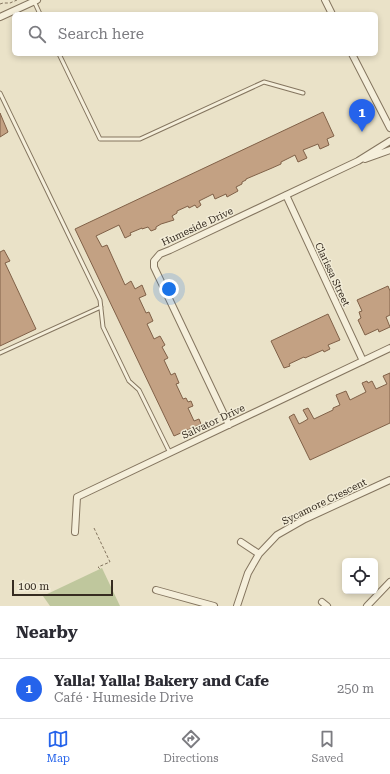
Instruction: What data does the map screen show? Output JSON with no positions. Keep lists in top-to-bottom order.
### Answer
{
  "streets": {
    "street": [
      "Humeside Drive",
      "Clarissa Street",
      "Salvator Drive",
      "Sycamore Crescent"
    ]
  },
  "crossings": [
    ["Humeside Drive", "Clarissa Street"],
    ["Humeside Drive", "Salvator Drive"],
    ["Clarissa Street", "Salvator Drive"]
  ],
  "scale_bar": "100 m",
  "page": {
    "search": "Search here",
    "pins": "1",
    "scale": "100 m",
    "heading": "Nearby",
    "list": [
      {
        "mark": "1",
        "name": "Yalla! Yalla! Bakery and Cafe",
        "note": "Café · Humeside Drive",
        "value": "250 m"
      }
    ],
    "nav": ["Map", "Directions", "Saved"]
  }
}
